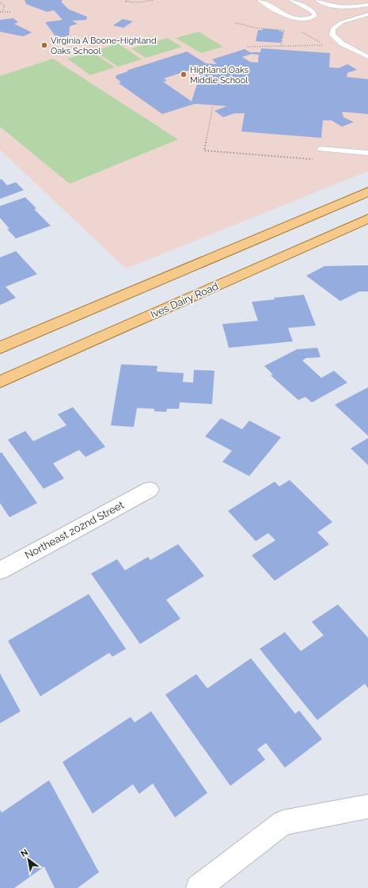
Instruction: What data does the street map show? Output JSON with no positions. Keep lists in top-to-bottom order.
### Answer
{
  "streets": {
    "main road": ["Ives Dairy Road"],
    "street": ["Northeast 202nd Street"]
  },
  "places": ["Virginia A Boone-Highland Oaks School", "Highland Oaks Middle School"],
  "north": "top left"
}
